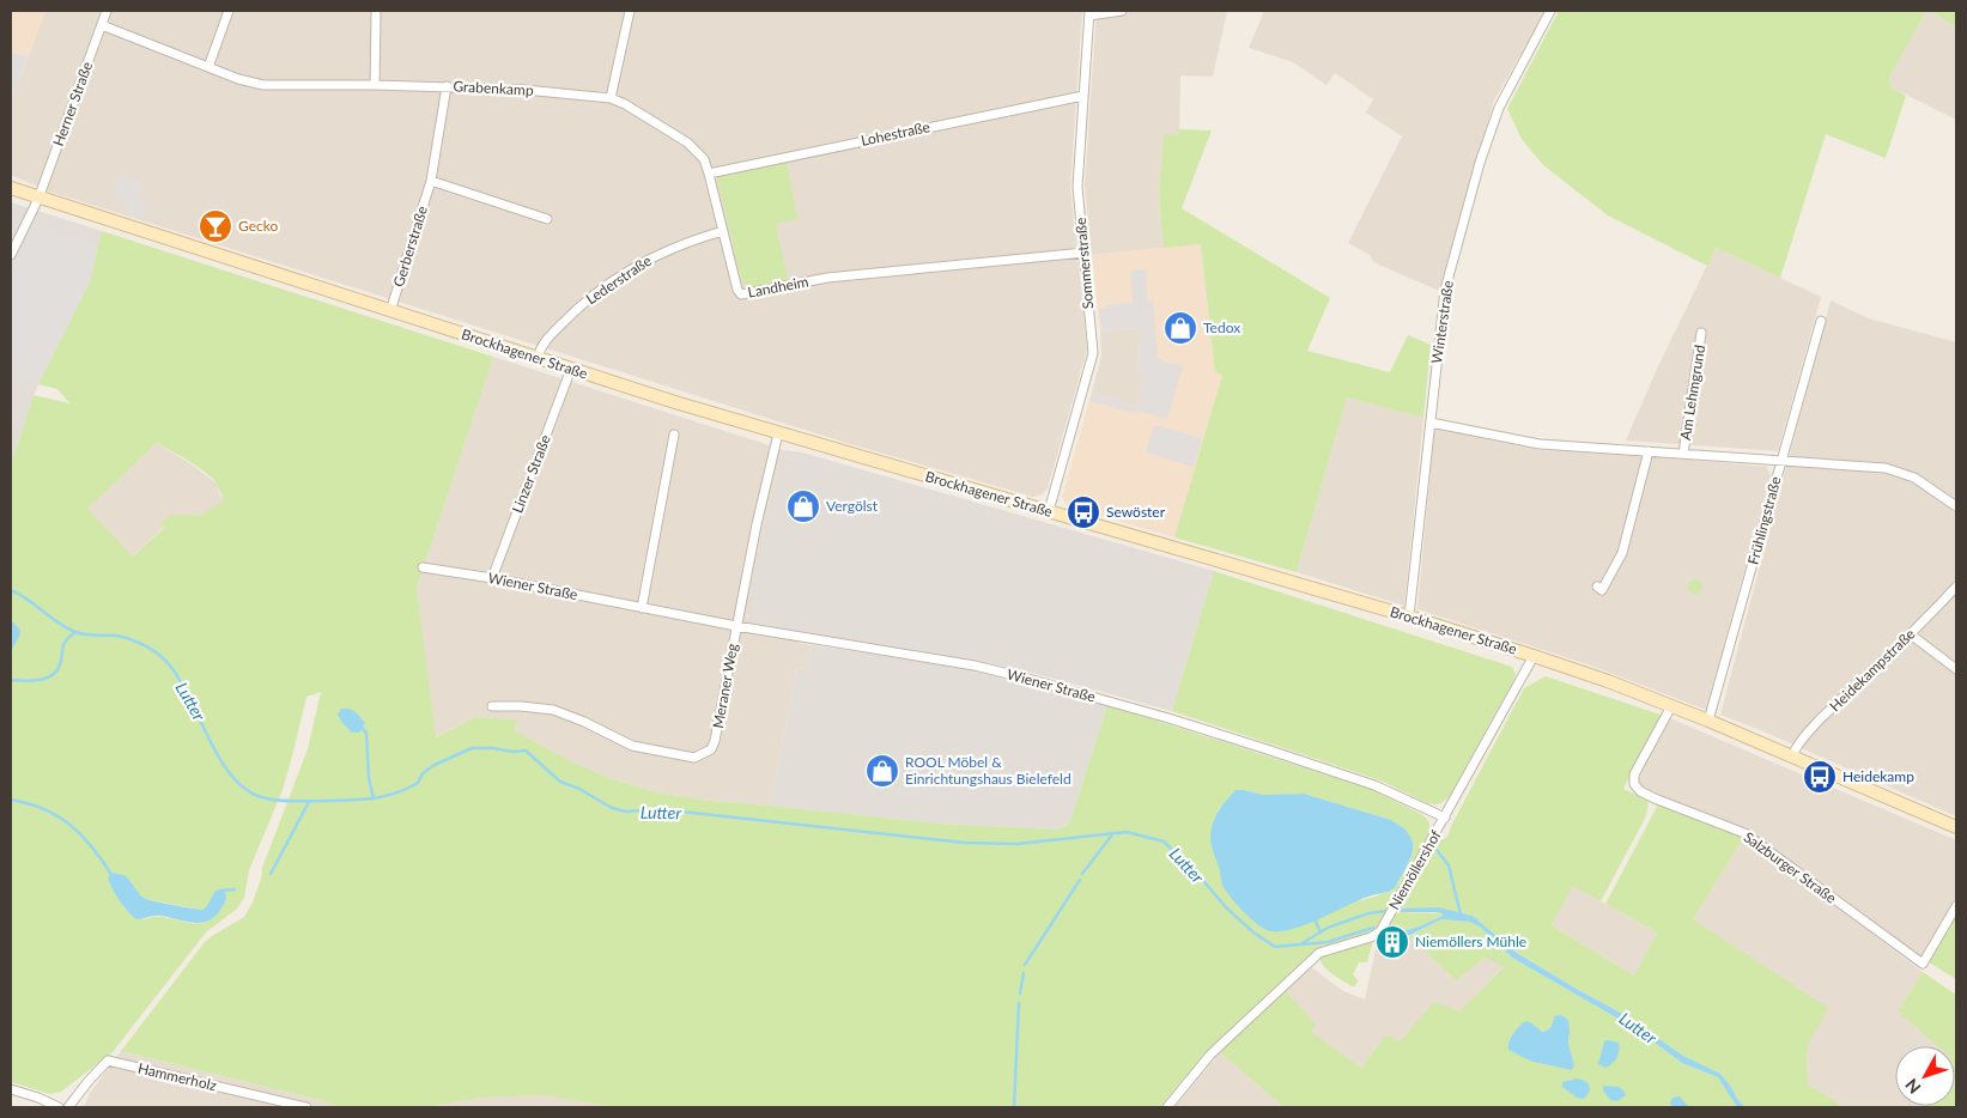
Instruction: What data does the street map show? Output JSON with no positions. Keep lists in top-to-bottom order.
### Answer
{
  "streets": {
    "main road": ["Brockhagener Straße"],
    "street": [
      "Grabenkamp",
      "Herner Straße",
      "Lohestraße",
      "Gerberstraße",
      "Sommerstraße",
      "Lederstraße",
      "Landheim",
      "Winterstraße",
      "Am Lehmgrund",
      "Linzer Straße",
      "Frühlingstraße",
      "Wiener Straße",
      "Heidekampstraße",
      "Meraner Weg",
      "Salzburger Straße",
      "Niemöllershof",
      "Hammerholz"
    ]
  },
  "crossings": [
    ["Grabenkamp", "Herner Straße"],
    ["Grabenkamp", "Gerberstraße"],
    ["Grabenkamp", "Landheim"],
    ["Herner Straße", "Brockhagener Straße"],
    ["Lohestraße", "Sommerstraße"],
    ["Lohestraße", "Landheim"],
    ["Gerberstraße", "Brockhagener Straße"],
    ["Sommerstraße", "Landheim"],
    ["Sommerstraße", "Brockhagener Straße"],
    ["Lederstraße", "Landheim"],
    ["Lederstraße", "Brockhagener Straße"],
    ["Winterstraße", "Brockhagener Straße"],
    ["Brockhagener Straße", "Linzer Straße"],
    ["Brockhagener Straße", "Frühlingstraße"],
    ["Brockhagener Straße", "Heidekampstraße"],
    ["Brockhagener Straße", "Meraner Weg"],
    ["Brockhagener Straße", "Salzburger Straße"],
    ["Brockhagener Straße", "Niemöllershof"],
    ["Linzer Straße", "Wiener Straße"],
    ["Wiener Straße", "Meraner Weg"],
    ["Wiener Straße", "Niemöllershof"]
  ],
  "water": ["Lutter"],
  "places": {
    "bar": ["Gecko"],
    "shop": ["Tedox", "Vergölst", "ROOL Möbel & Einrichtungshaus Bielefeld"],
    "bus stop": ["Sewöster", "Heidekamp"],
    "building": ["Niemöllers Mühle"]
  },
  "north": "bottom left"
}
